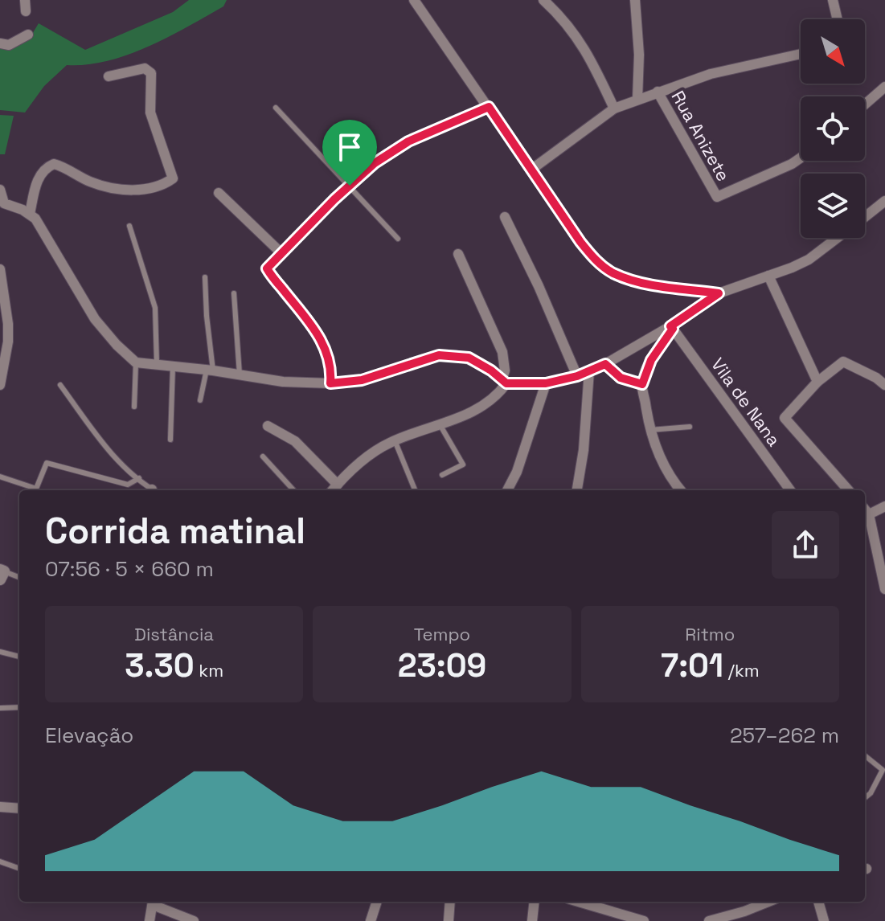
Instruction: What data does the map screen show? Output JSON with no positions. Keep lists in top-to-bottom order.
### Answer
{
  "streets": {
    "street": ["Rua Anizete", "Vila de Nana"]
  },
  "north": "bottom right",
  "page": {
    "heading": ["Corrida matinal", "07:56 · 5 × 660 m"],
    "stats": [
      ["Distância", "3.30 km"],
      ["Tempo", "23:09"],
      ["Ritmo", "7:01 /km"]
    ],
    "chart": ["Elevação", "257–262 m"]
  }
}
